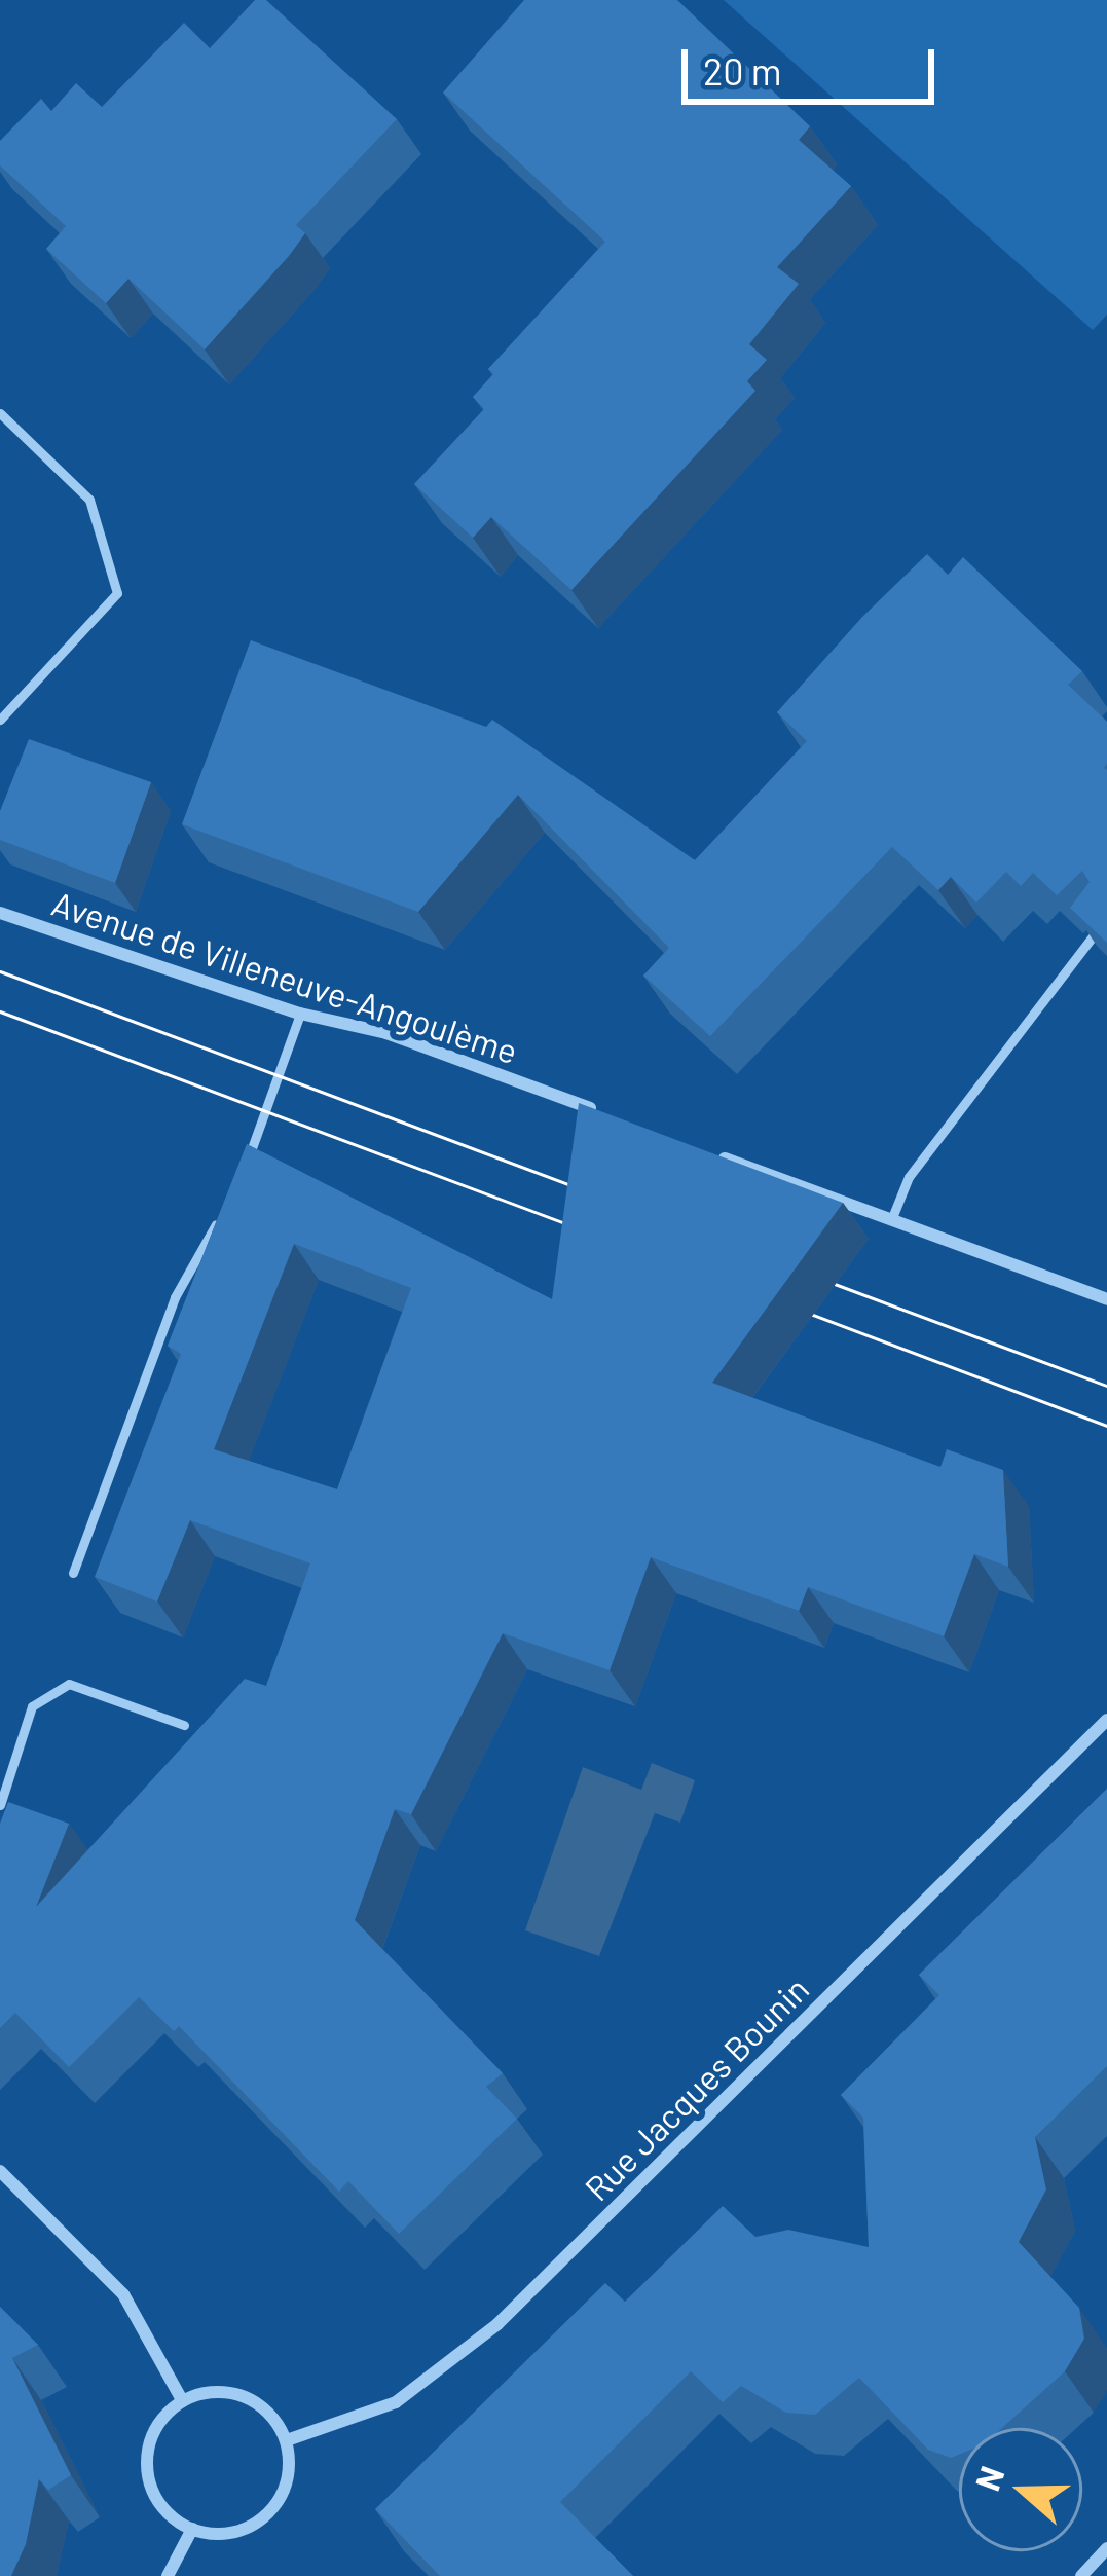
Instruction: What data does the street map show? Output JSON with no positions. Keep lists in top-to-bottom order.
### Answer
{
  "streets": {
    "street": ["Avenue de Villeneuve-Angoulème", "Rue Jacques Bounin"]
  },
  "scale_bar": "20 m",
  "north": "left"
}
